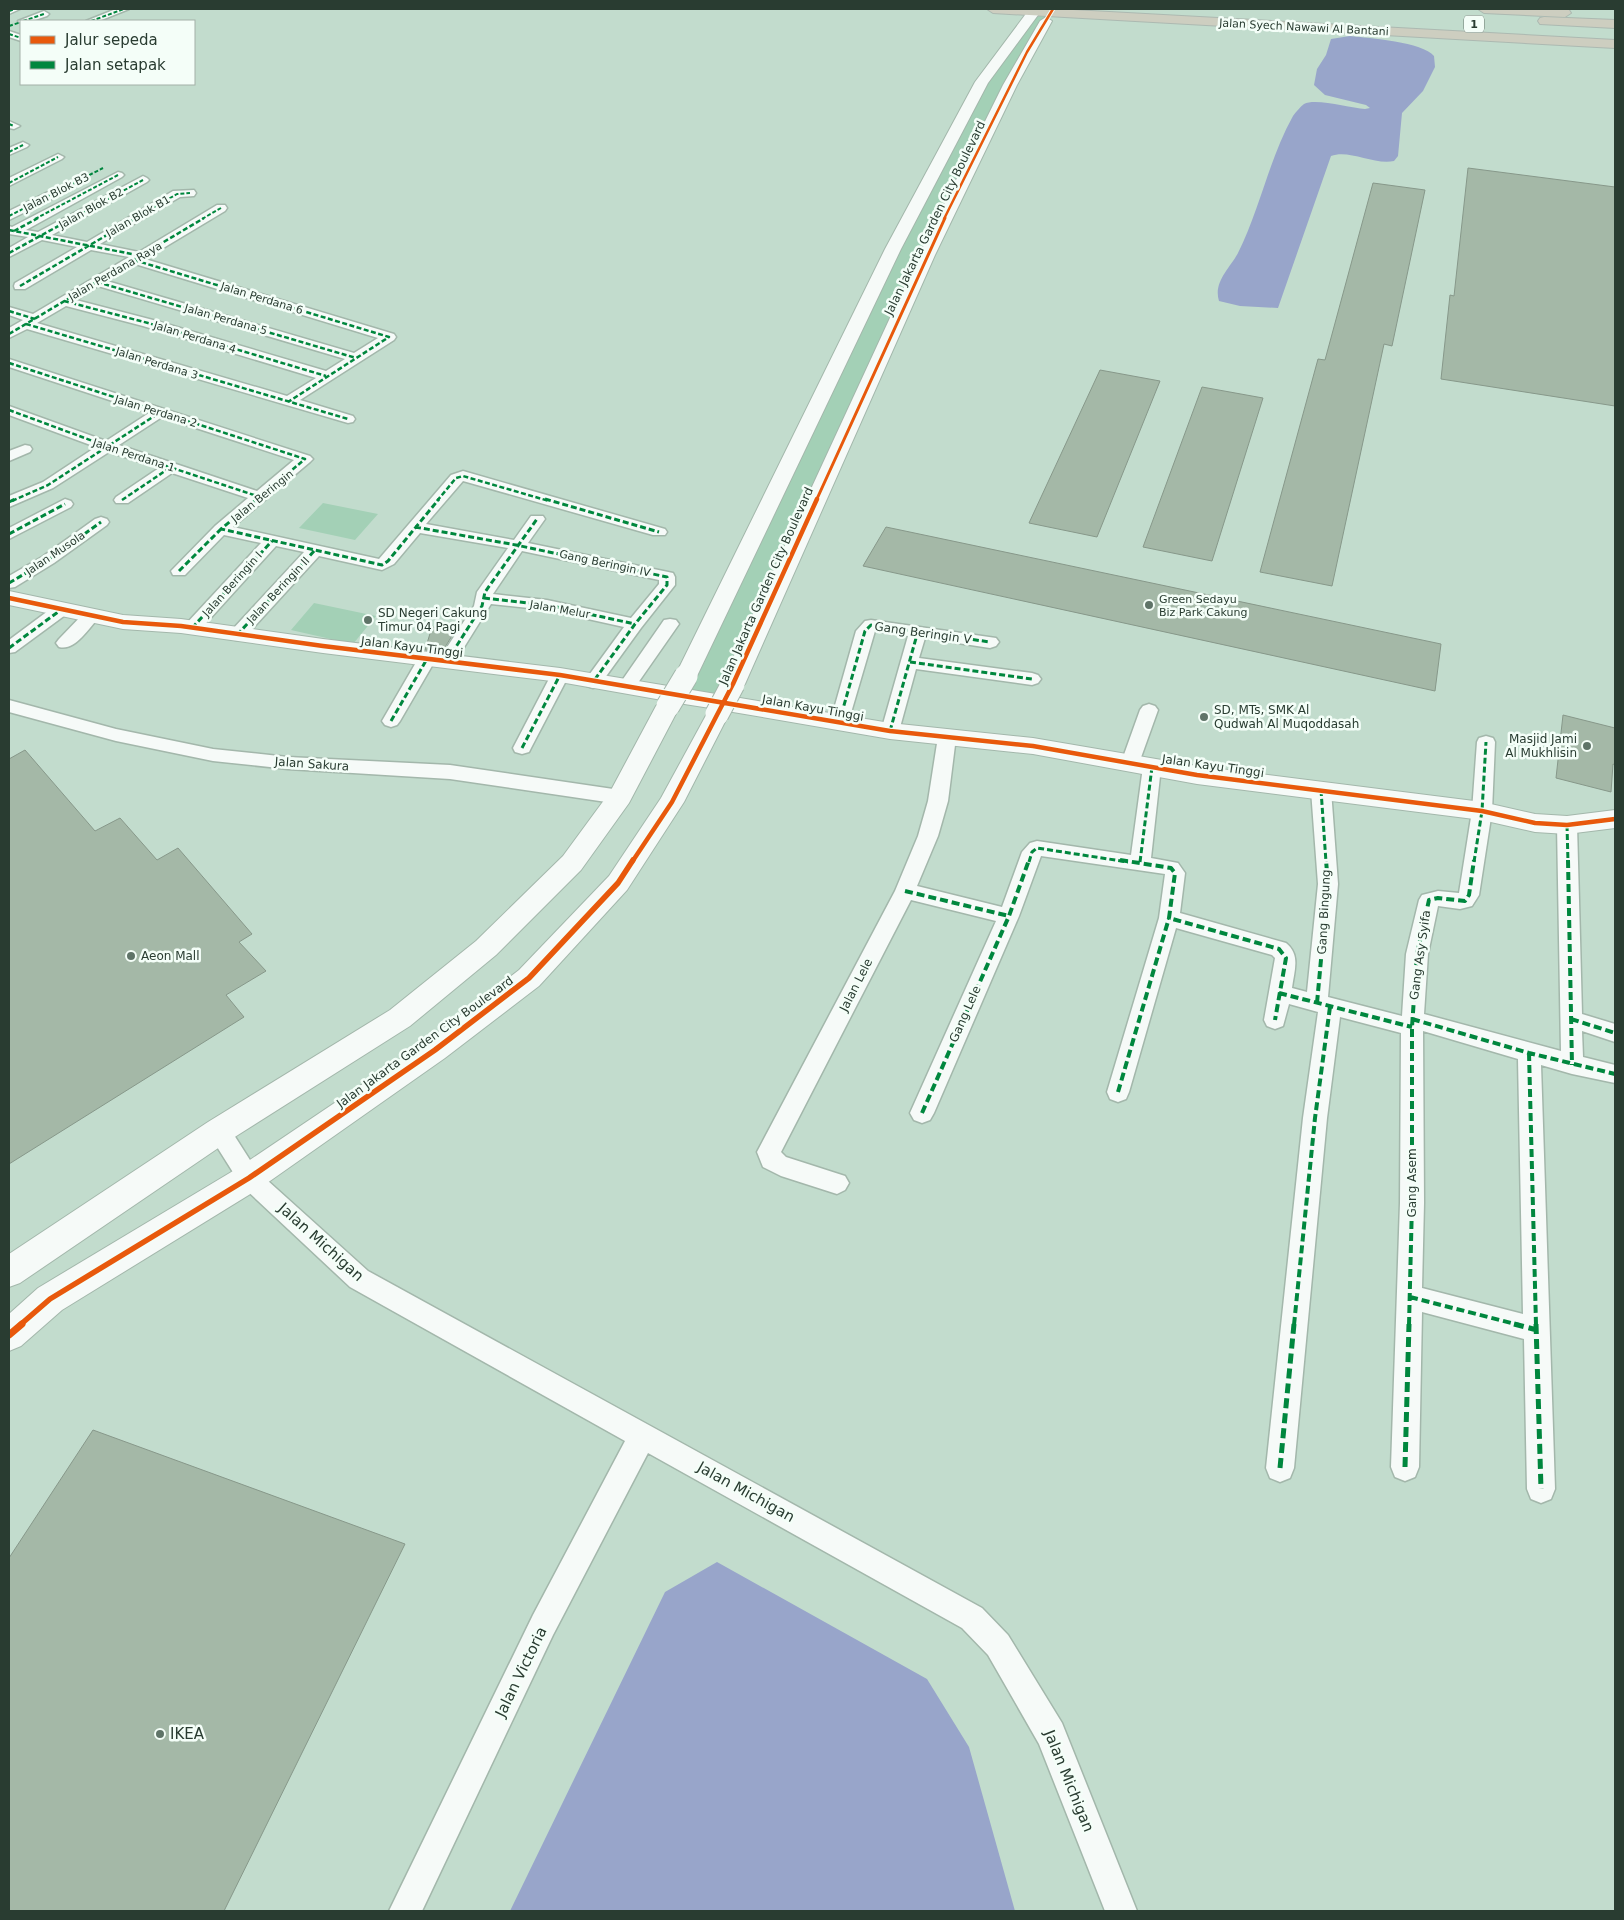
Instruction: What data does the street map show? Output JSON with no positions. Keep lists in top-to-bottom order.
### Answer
{
  "streets": {
    "highway": ["1", "Jalan Syech Nawawi Al Bantani"],
    "street": [
      "Jalan Blok B3",
      "Jalan Blok B2",
      "Jalan Blok B1",
      "Jalan Jakarta Garden City Boulevard",
      "Jalan Perdana Raya",
      "Jalan Perdana 6",
      "Jalan Perdana 5",
      "Jalan Perdana 4",
      "Jalan Perdana 3",
      "Jalan Perdana 2",
      "Jalan Perdana 1",
      "Jalan Beringin",
      "Jalan Musola",
      "Gang Beringin IV",
      "Jalan Beringin I",
      "Jalan Beringin II",
      "Jalan Melur",
      "Gang Beringin V",
      "Jalan Kayu Tinggi",
      "Jalan Sakura",
      "Gang Bingung",
      "Gang Asy Syifa",
      "Jalan Lele",
      "Gang Lele",
      "Gang Asem",
      "Jalan Michigan",
      "Jalan Victoria"
    ]
  },
  "crossings": [
    ["Jalan Syech Nawawi Al Bantani", "Jalan Jakarta Garden City Boulevard"],
    ["Jalan Blok B2", "Jalan Perdana 6"],
    ["Jalan Blok B1", "Jalan Perdana 6"],
    ["Jalan Jakarta Garden City Boulevard", "Jalan Sakura"],
    ["Jalan Jakarta Garden City Boulevard", "Jalan Michigan"],
    ["Jalan Perdana Raya", "Jalan Perdana 6"],
    ["Jalan Perdana Raya", "Jalan Perdana 5"],
    ["Jalan Perdana Raya", "Jalan Perdana 4"],
    ["Jalan Perdana Raya", "Jalan Perdana 3"],
    ["Jalan Perdana 6", "Jalan Perdana 5"],
    ["Jalan Perdana 2", "Jalan Beringin"],
    ["Jalan Perdana 1", "Jalan Beringin"],
    ["Jalan Beringin", "Jalan Beringin I"],
    ["Jalan Beringin", "Jalan Beringin II"],
    ["Gang Beringin IV", "Jalan Beringin II"],
    ["Gang Beringin IV", "Jalan Melur"],
    ["Gang Beringin IV", "Jalan Kayu Tinggi"],
    ["Jalan Beringin I", "Jalan Kayu Tinggi"],
    ["Jalan Beringin II", "Jalan Kayu Tinggi"],
    ["Gang Beringin V", "Jalan Kayu Tinggi"],
    ["Jalan Kayu Tinggi", "Gang Bingung"],
    ["Jalan Kayu Tinggi", "Gang Asy Syifa"],
    ["Jalan Kayu Tinggi", "Jalan Lele"],
    ["Gang Asy Syifa", "Gang Asem"],
    ["Jalan Michigan", "Jalan Victoria"]
  ],
  "places": [
    "Green Sedayu Biz Park Cakung",
    "SD Negeri Cakung Timur 04 Pagi",
    "SD, MTs, SMK Al Qudwah Al Muqoddasah",
    "Masjid Jami Al Mukhlisin",
    "Aeon Mall",
    "IKEA"
  ],
  "legend": ["Jalur sepeda", "Jalan setapak"]
}
